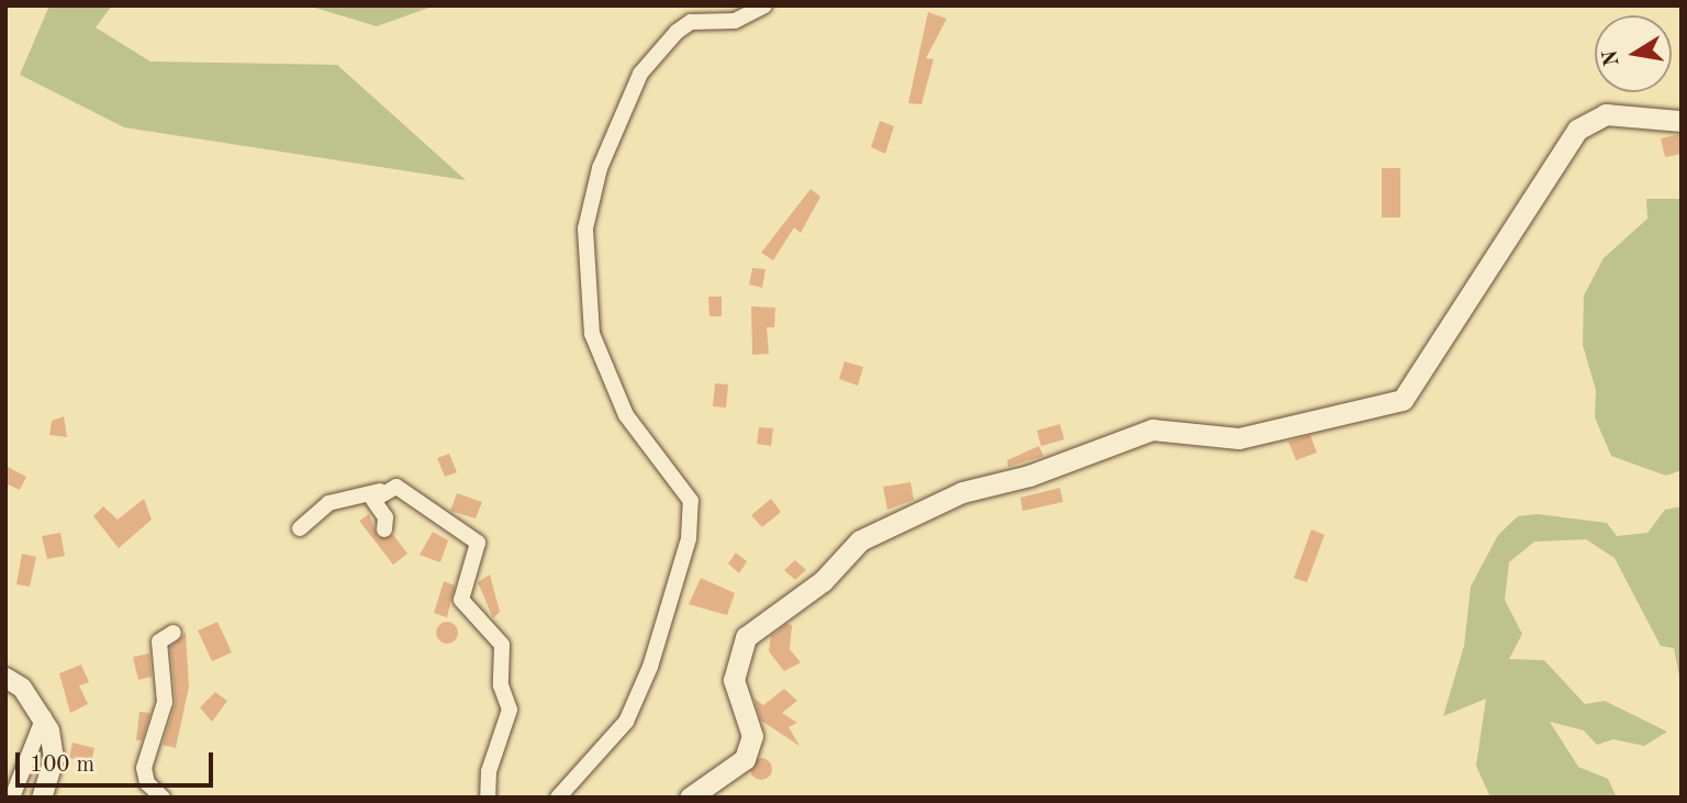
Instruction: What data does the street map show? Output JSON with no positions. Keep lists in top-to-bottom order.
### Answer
{
  "scale_bar": "100 m",
  "north": "left"
}
